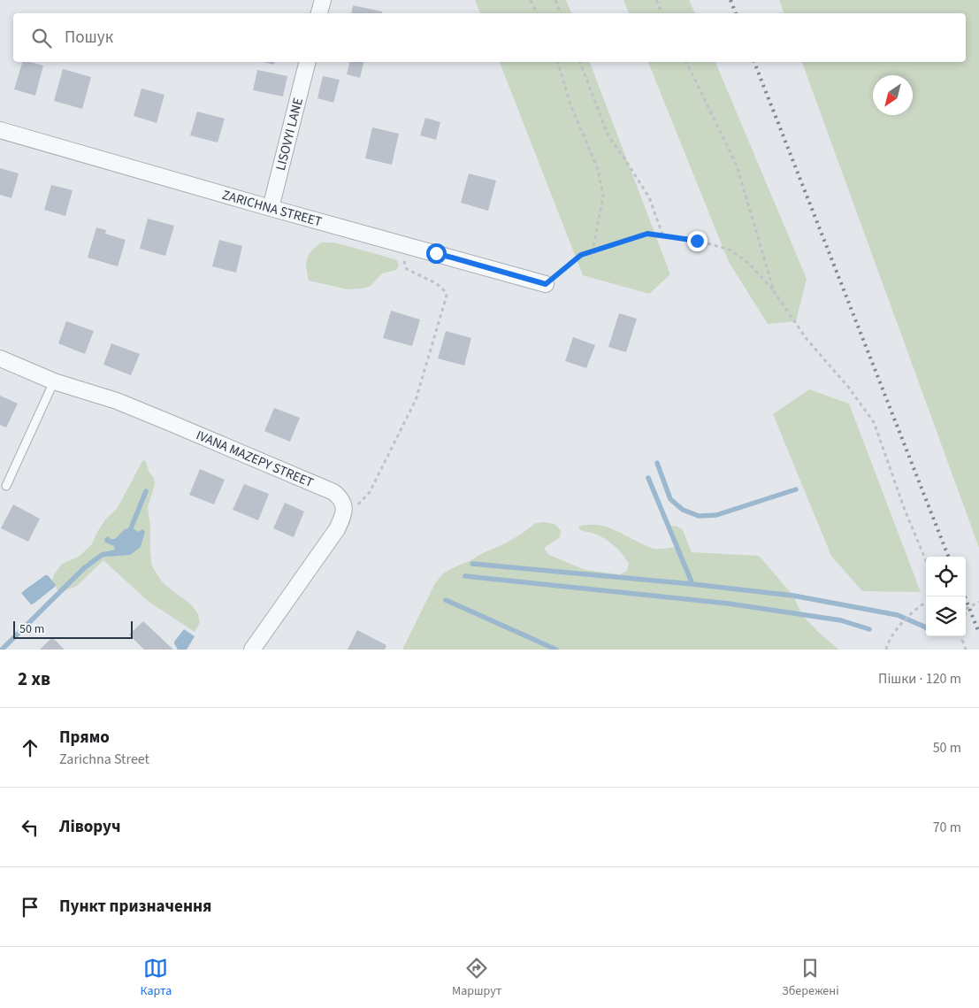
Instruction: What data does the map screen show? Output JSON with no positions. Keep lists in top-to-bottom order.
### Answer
{
  "streets": {
    "street": ["LISOVYI LANE", "ZARICHNA STREET", "IVANA MAZEPY STREET"]
  },
  "crossings": [
    ["LISOVYI LANE", "ZARICHNA STREET"]
  ],
  "scale_bar": "50 m",
  "north": "bottom left",
  "page": {
    "search": "Пошук",
    "scale": "50 m",
    "heading": ["2 хв", "Пішки · 120 m"],
    "list": [
      ["Прямо", "Zarichna Street", "50 m"],
      ["Ліворуч", "70 m"],
      "Пункт призначення"
    ],
    "nav": ["Карта", "Маршрут", "Збережені"]
  }
}
